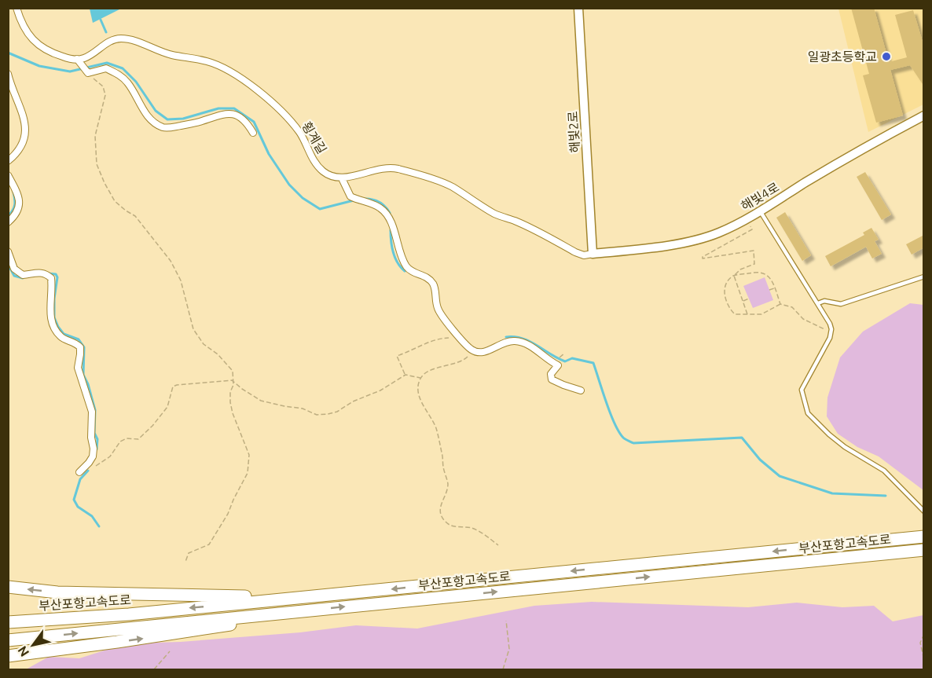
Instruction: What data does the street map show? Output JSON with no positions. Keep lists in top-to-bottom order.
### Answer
{
  "streets": {
    "highway": ["부산포항고속도로"],
    "street": ["해빛2로", "횡계길", "해빛4로"]
  },
  "crossings": [
    ["해빛2로", "해빛4로"]
  ],
  "places": ["일광초등학교"],
  "north": "bottom left"
}
